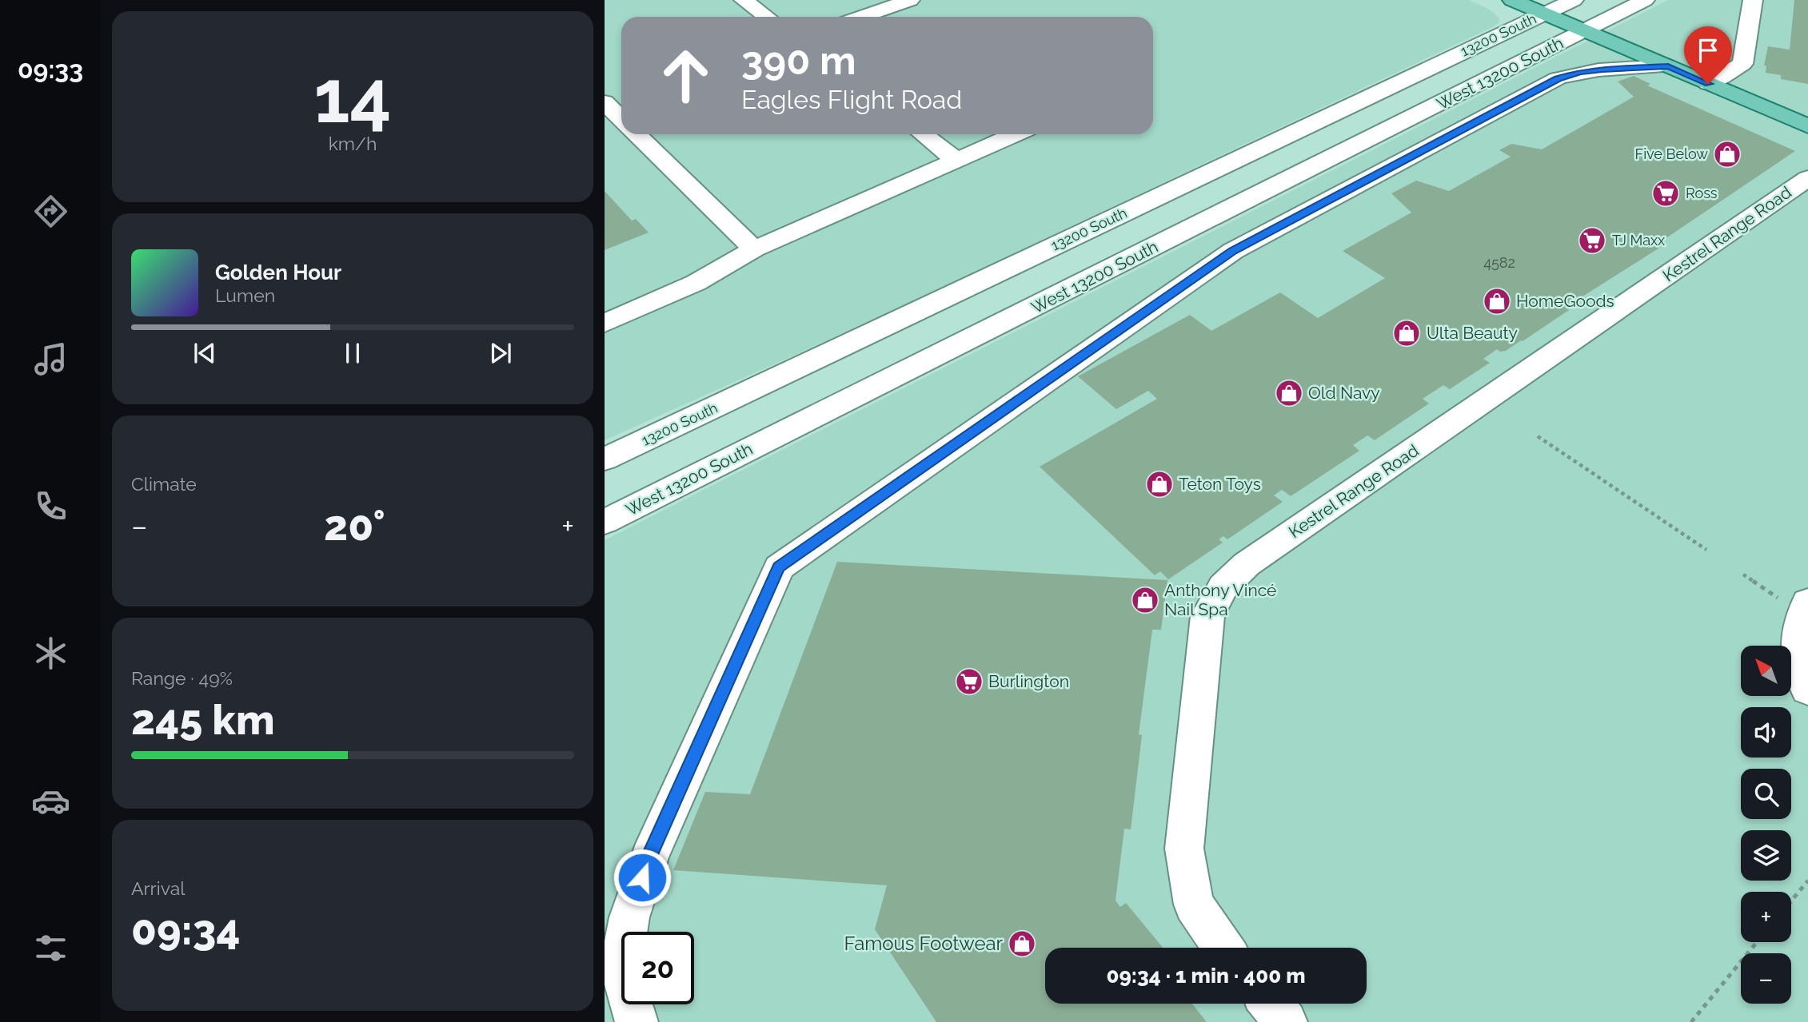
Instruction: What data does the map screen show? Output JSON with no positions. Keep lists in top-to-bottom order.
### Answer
{
  "streets": {
    "street": ["13200 South", "West 13200 South", "Kestrel Range Road"]
  },
  "places": {
    "shop": [
      "Five Below",
      "HomeGoods",
      "Ulta Beauty",
      "Old Navy",
      "Teton Toys",
      "Anthony Vincé Nail Spa",
      "Famous Footwear"
    ],
    "supermarket": ["Ross", "TJ Maxx", "Burlington"]
  },
  "house_numbers": ["4582"],
  "north": "top left",
  "page": {
    "tabs": "09:33",
    "tile": [
      ["14", "km/h"],
      "Climate",
      ["Range · 49%", "245 km"],
      ["Arrival", "09:34"]
    ],
    "turn": ["390 m", "Eagles Flight Road"],
    "song": ["Golden Hour", "Lumen"],
    "heat": ["−", "20°", "+"],
    "map_buttons": ["+", "−"],
    "limit": "20",
    "trip": "09:34 · 1 min · 400 m"
  }
}
